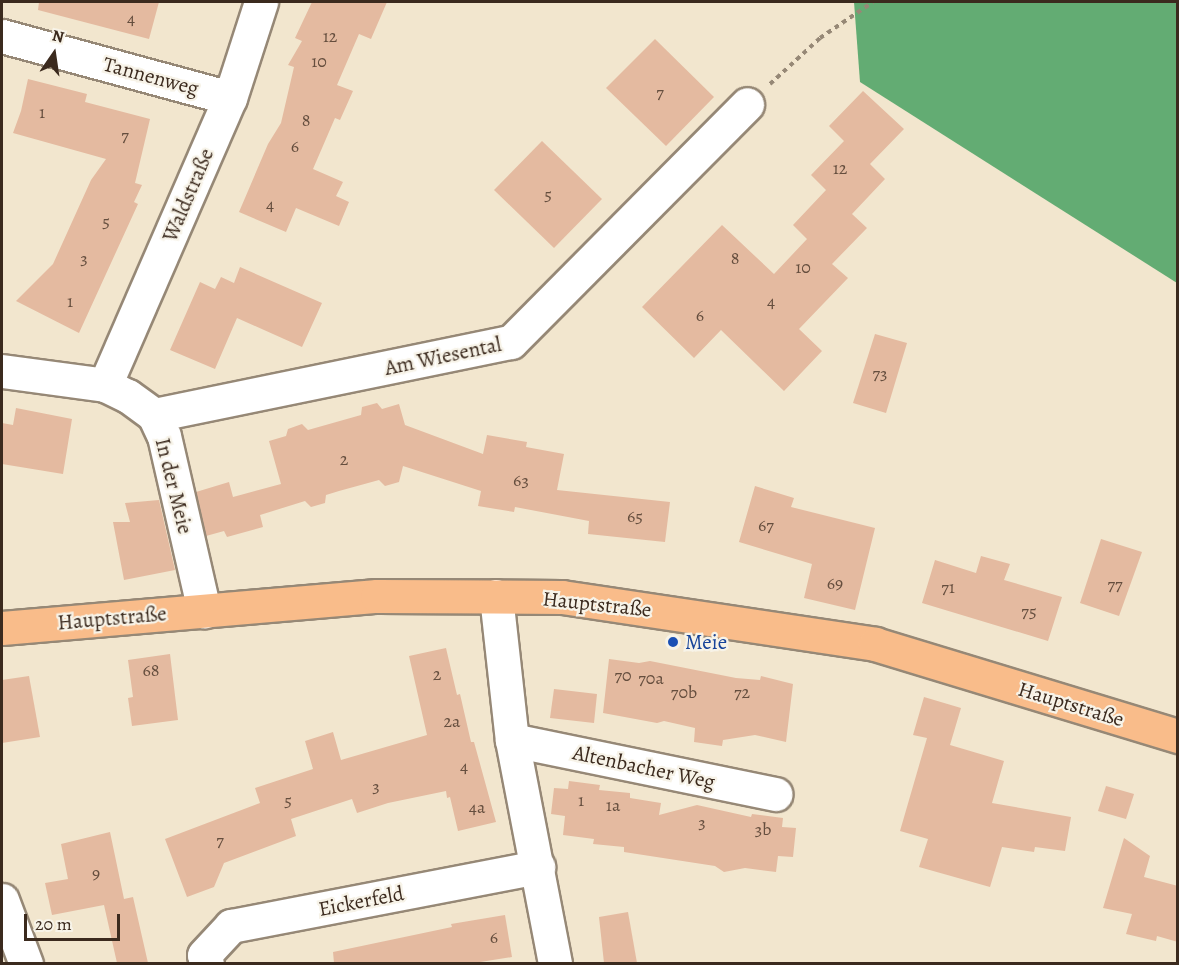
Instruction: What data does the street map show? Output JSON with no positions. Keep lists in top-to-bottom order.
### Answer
{
  "streets": {
    "main road": ["Hauptstraße"],
    "street": [
      "Tannenweg",
      "Waldstraße",
      "Am Wiesental",
      "In der Meie",
      "Altenbacher Weg",
      "Eickerfeld"
    ]
  },
  "crossings": [
    ["Tannenweg", "Waldstraße"],
    ["Waldstraße", "In der Meie"],
    ["Am Wiesental", "In der Meie"],
    ["In der Meie", "Hauptstraße"]
  ],
  "places": ["Meie"],
  "house_numbers": [
    "4",
    "12",
    "10",
    "7",
    "1",
    "8",
    "7",
    "6",
    "12",
    "5",
    "4",
    "5",
    "3",
    "8",
    "10",
    "1",
    "4",
    "6",
    "73",
    "2",
    "63",
    "65",
    "67",
    "69",
    "77",
    "71",
    "75",
    "68",
    "2",
    "70",
    "70a",
    "70b",
    "72",
    "2a",
    "4",
    "3",
    "5",
    "1",
    "1a",
    "4a",
    "3",
    "3b",
    "7",
    "9",
    "6"
  ],
  "scale_bar": "20 m",
  "north": "top"
}
